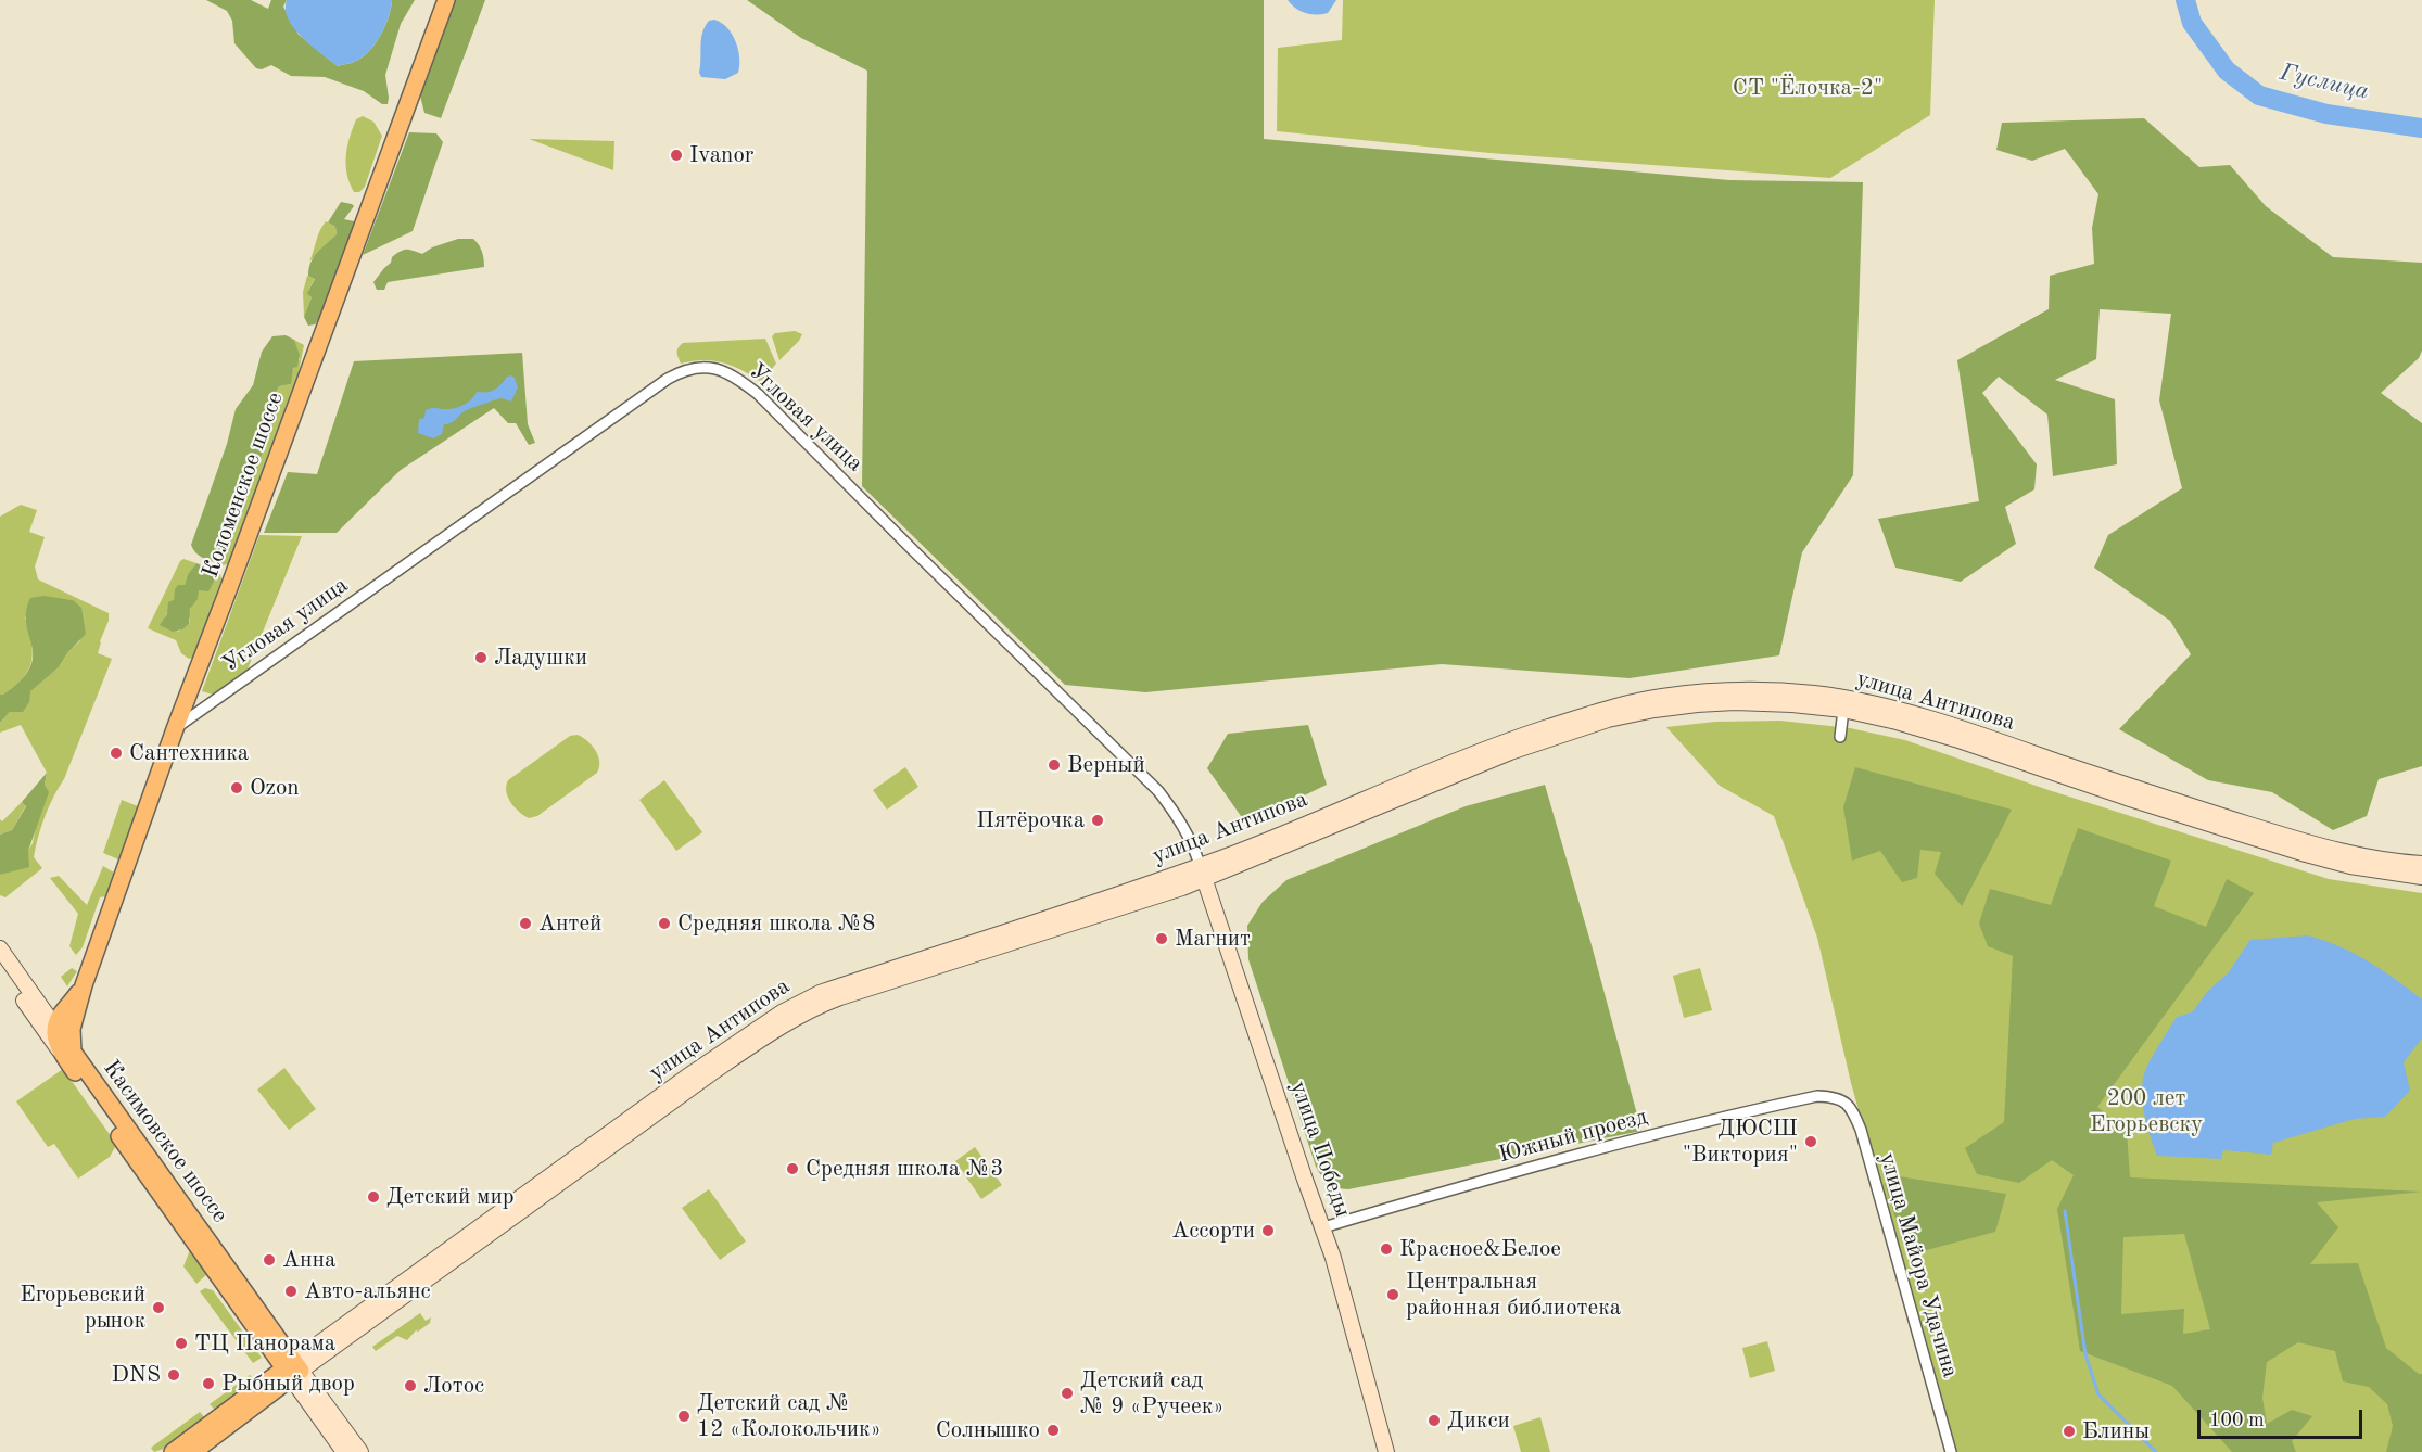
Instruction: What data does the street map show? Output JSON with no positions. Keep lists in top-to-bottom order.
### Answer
{
  "streets": {
    "main road": [
      "Коломенское шоссе",
      "улица Антипова",
      "Касимовское шоссе",
      "улица Победы"
    ],
    "street": ["Угловая улица", "Южный проезд", "улица Майора Удачина"]
  },
  "crossings": [
    ["Угловая улица", "Коломенское шоссе"],
    ["Угловая улица", "улица Антипова"],
    ["Угловая улица", "улица Победы"],
    ["Коломенское шоссе", "Касимовское шоссе"],
    ["улица Антипова", "Касимовское шоссе"],
    ["улица Антипова", "улица Победы"],
    ["Южный проезд", "улица Победы"],
    ["Южный проезд", "улица Майора Удачина"]
  ],
  "water": ["Гуслица"],
  "parks": ["СТ \"Ёлочка-2\"", "200 лет Егорьевску"],
  "places": [
    "Ivanor",
    "Ладушки",
    "Сантехника",
    "Верный",
    "Ozon",
    "Пятёрочка",
    "Антей",
    "Средняя школа №8",
    "Магнит",
    "ДЮСШ \"Виктория\"",
    "Средняя школа №3",
    "Детский мир",
    "Ассорти",
    "Красное&Белое",
    "Анна",
    "Авто-альянс",
    "Центральная районная библиотека",
    "Егорьевский рынок",
    "ТЦ Панорама",
    "DNS",
    "Рыбный двор",
    "Лотос",
    "Детский сад № 9 «Ручеек»",
    "Детский сад № 12 «Колокольчик»",
    "Дикси",
    "Солнышко",
    "Блины"
  ],
  "scale_bar": "100 m"
}
